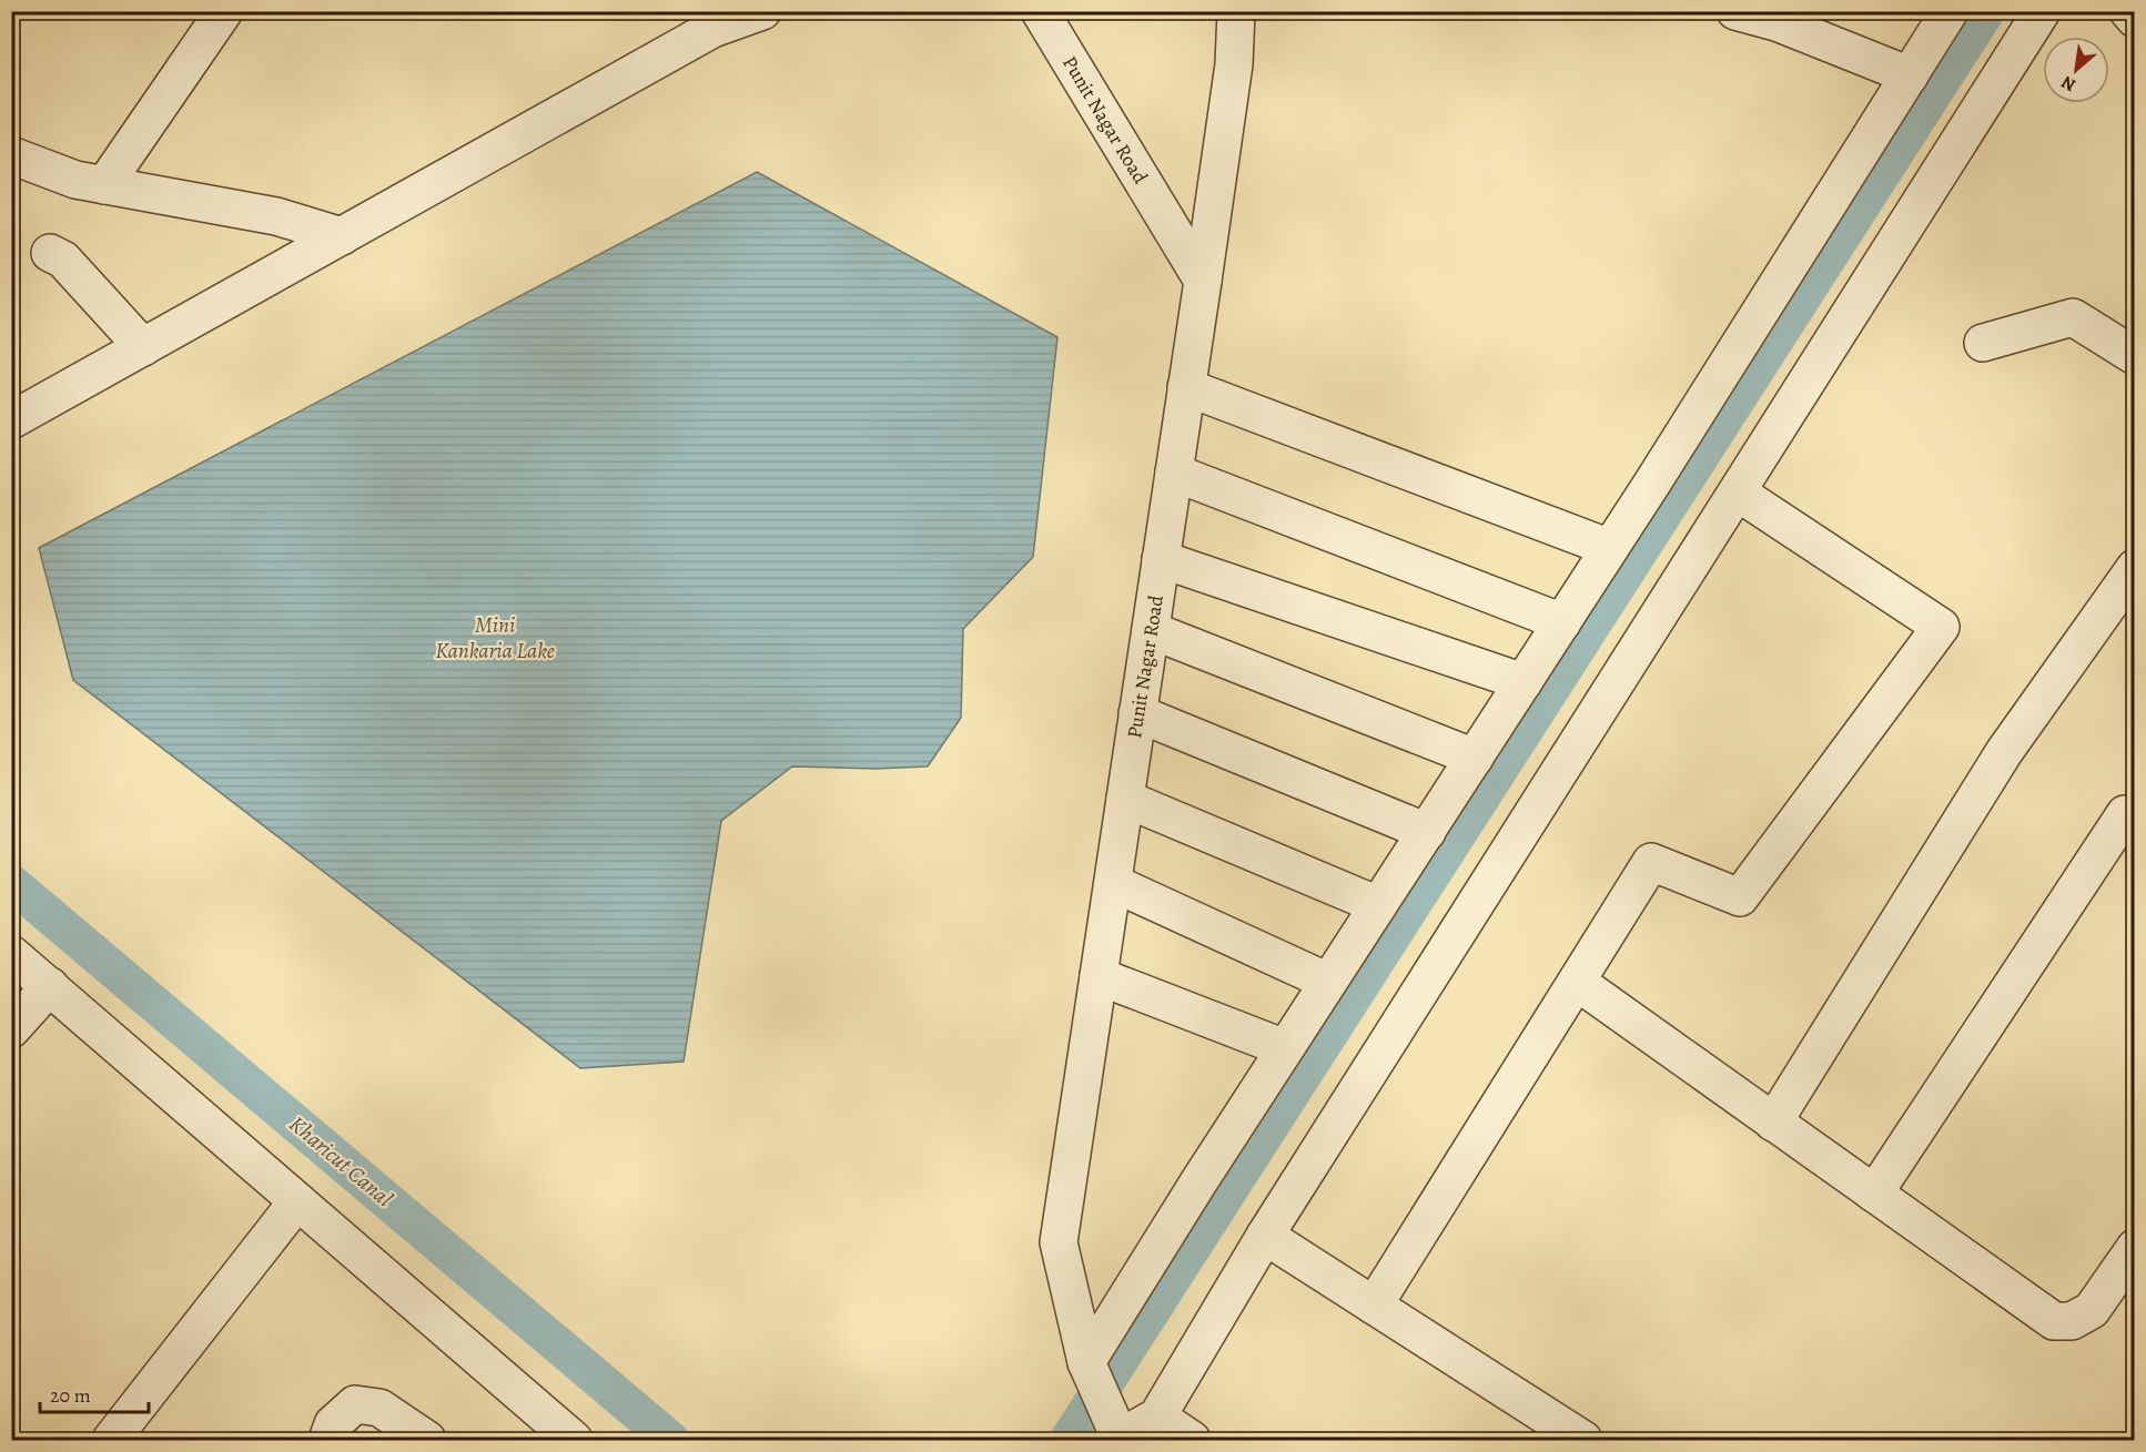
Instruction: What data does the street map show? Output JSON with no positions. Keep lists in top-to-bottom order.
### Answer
{
  "streets": {
    "street": ["Punit Nagar Road"]
  },
  "water": ["Mini Kankaria Lake", "Kharicut Canal"],
  "scale_bar": "20 m",
  "north": "bottom left"
}
